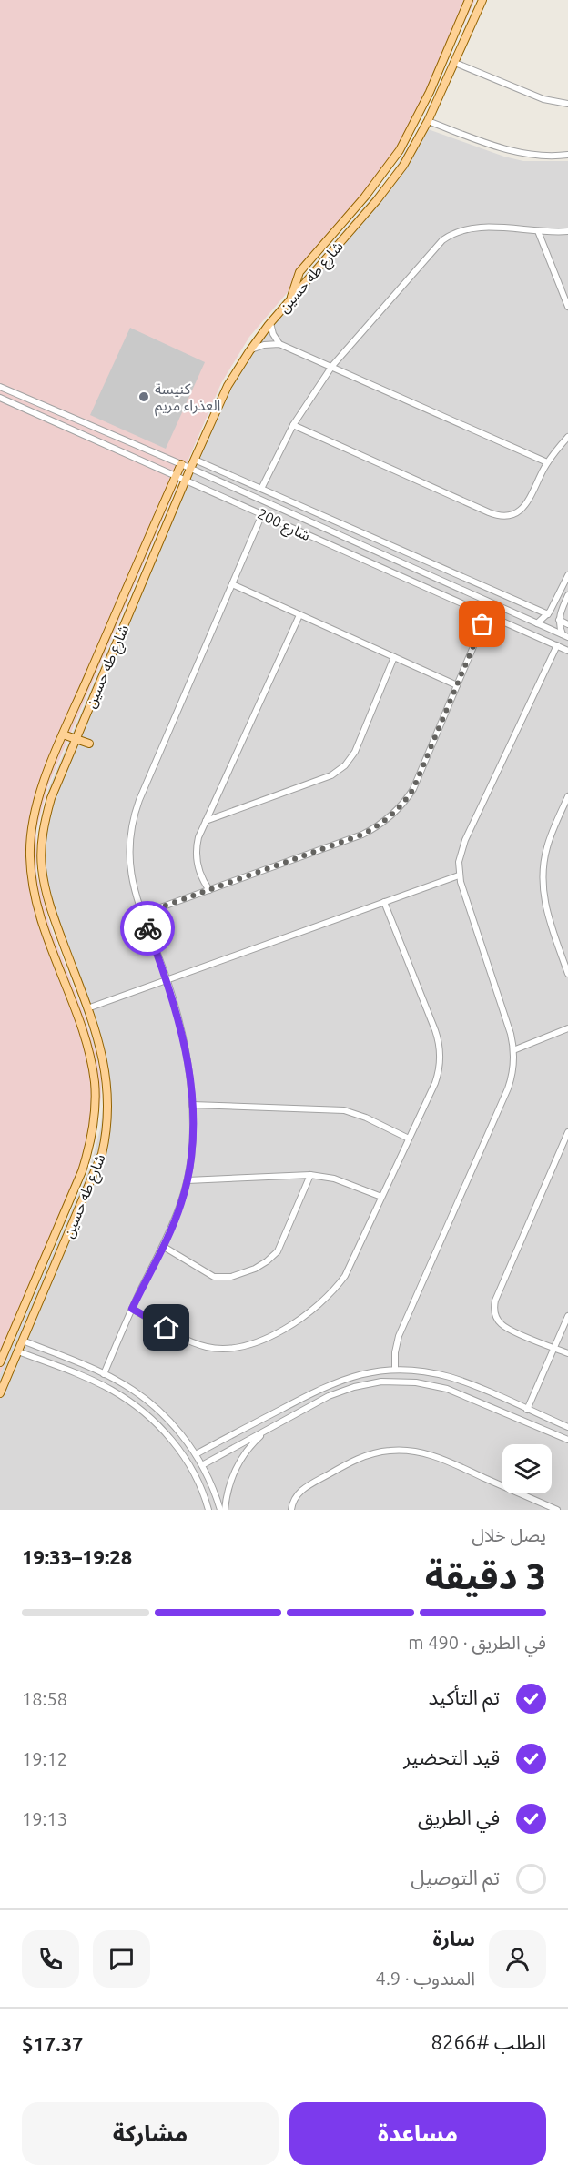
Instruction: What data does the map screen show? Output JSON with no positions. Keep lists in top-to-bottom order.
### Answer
{
  "streets": {
    "main road": ["شارع طه حسين"],
    "street": ["شارع 200"]
  },
  "crossings": [
    ["شارع طه حسين", "شارع 200"]
  ],
  "places": ["كنيسة العذراء مريم"],
  "page": {
    "heading": ["3 دقيقة", "يصل خلال", "19:28–19:33"],
    "panel": [
      "سارة",
      "المندوب · 4.9",
      "الطلب #8266",
      "$17.37"
    ],
    "bar": "في الطريق · 490 m",
    "list": [
      ["تم التأكيد", "18:58"],
      ["قيد التحضير", "19:12"],
      ["في الطريق", "19:13"],
      "تم التوصيل"
    ],
    "buttons": ["مساعدة", "مشاركة"]
  }
}
